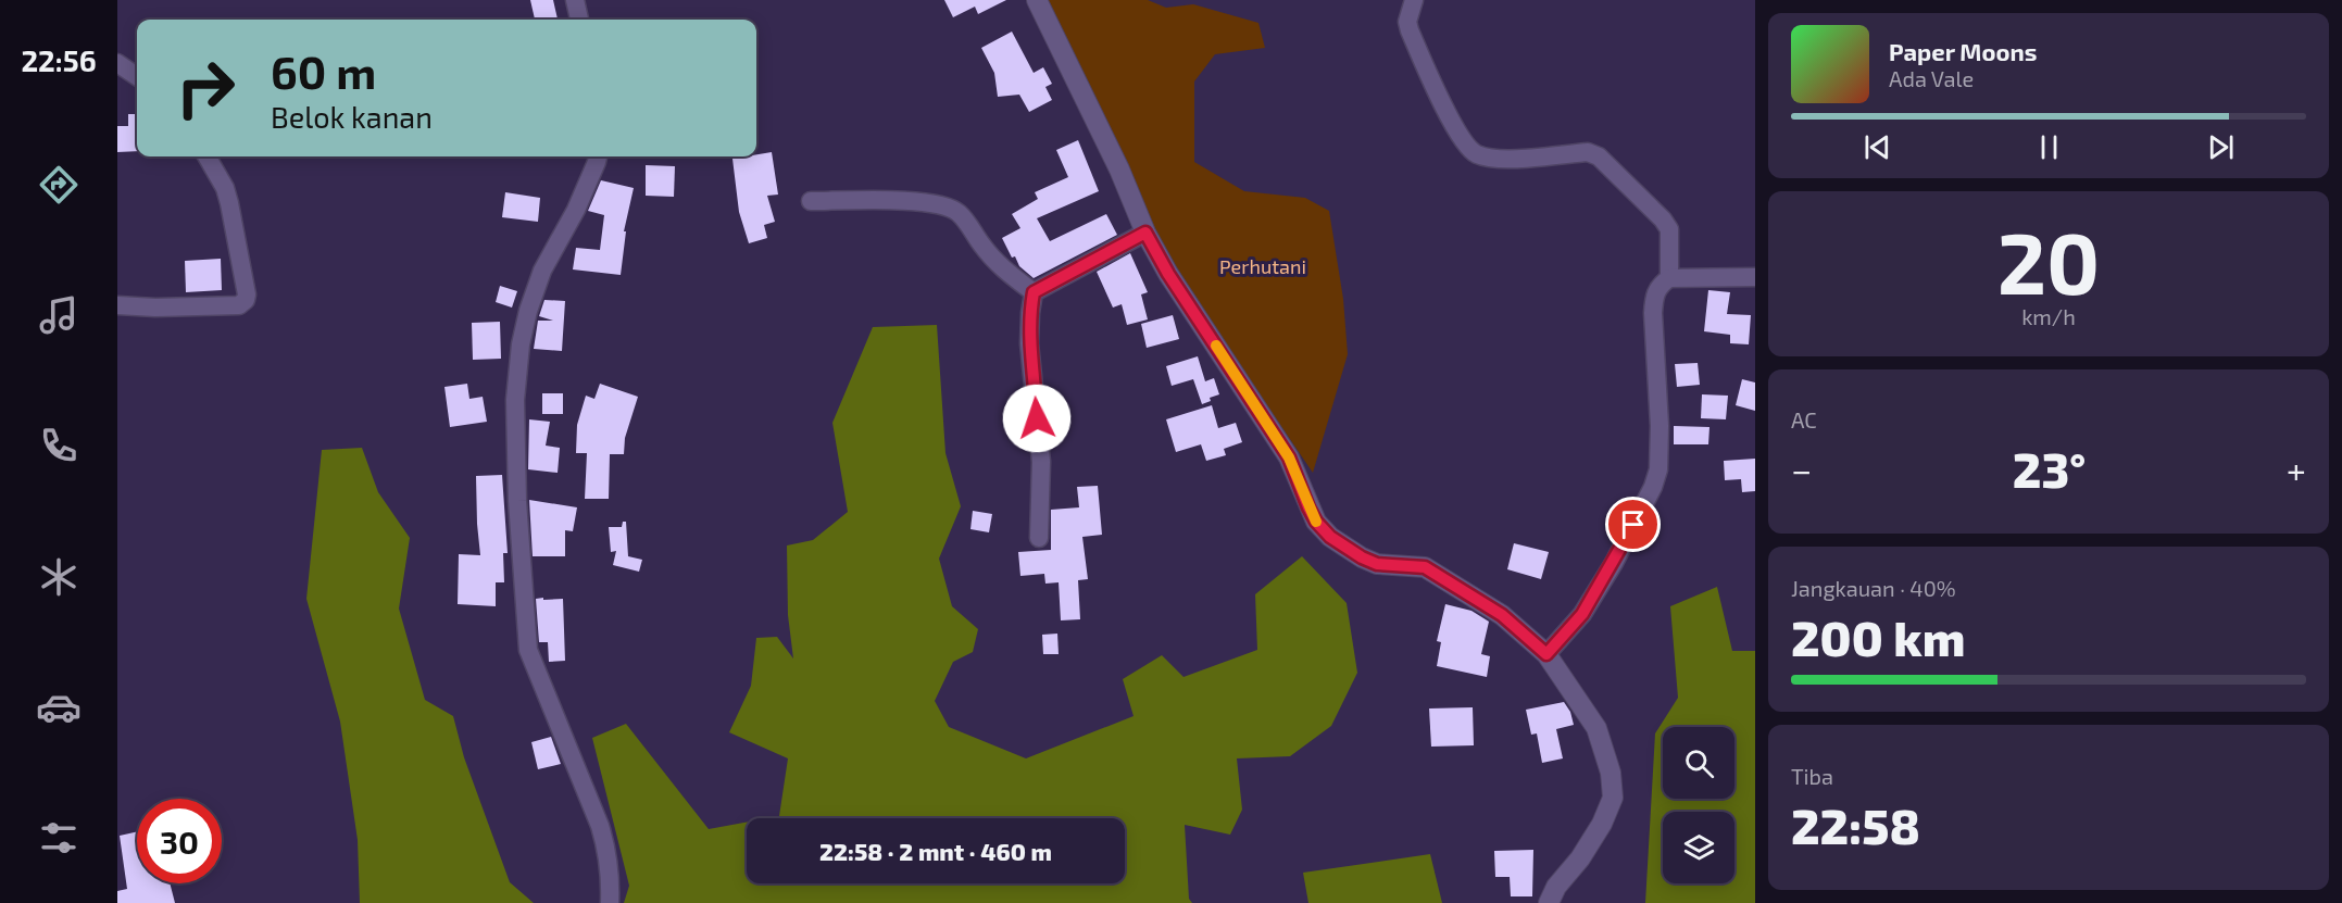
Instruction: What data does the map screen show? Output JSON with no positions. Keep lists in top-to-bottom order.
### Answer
{
  "parks": ["Perhutani"],
  "page": {
    "tabs": "22:56",
    "turn": ["60 m", "Belok kanan"],
    "song": ["Paper Moons", "Ada Vale"],
    "tile": [
      ["20", "km/h"],
      "AC",
      ["Jangkauan · 40%", "200 km"],
      ["Tiba", "22:58"]
    ],
    "heat": ["−", "23°", "+"],
    "limit": "30",
    "trip": "22:58 · 2 mnt · 460 m"
  }
}
